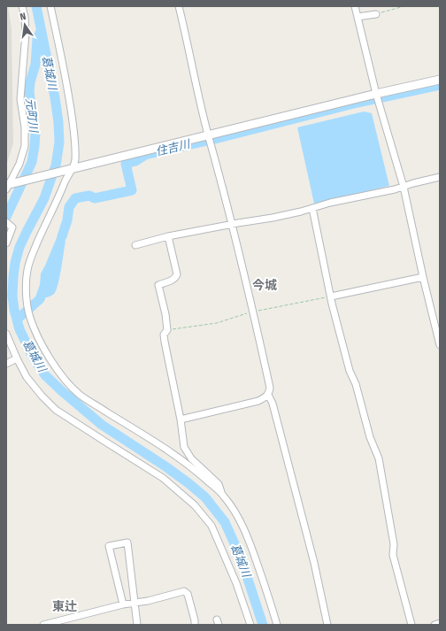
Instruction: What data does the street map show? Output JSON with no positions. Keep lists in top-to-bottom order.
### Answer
{
  "districts": ["今城", "東辻"],
  "water": ["葛城川", "元町川", "住吉川"],
  "north": "top"
}
